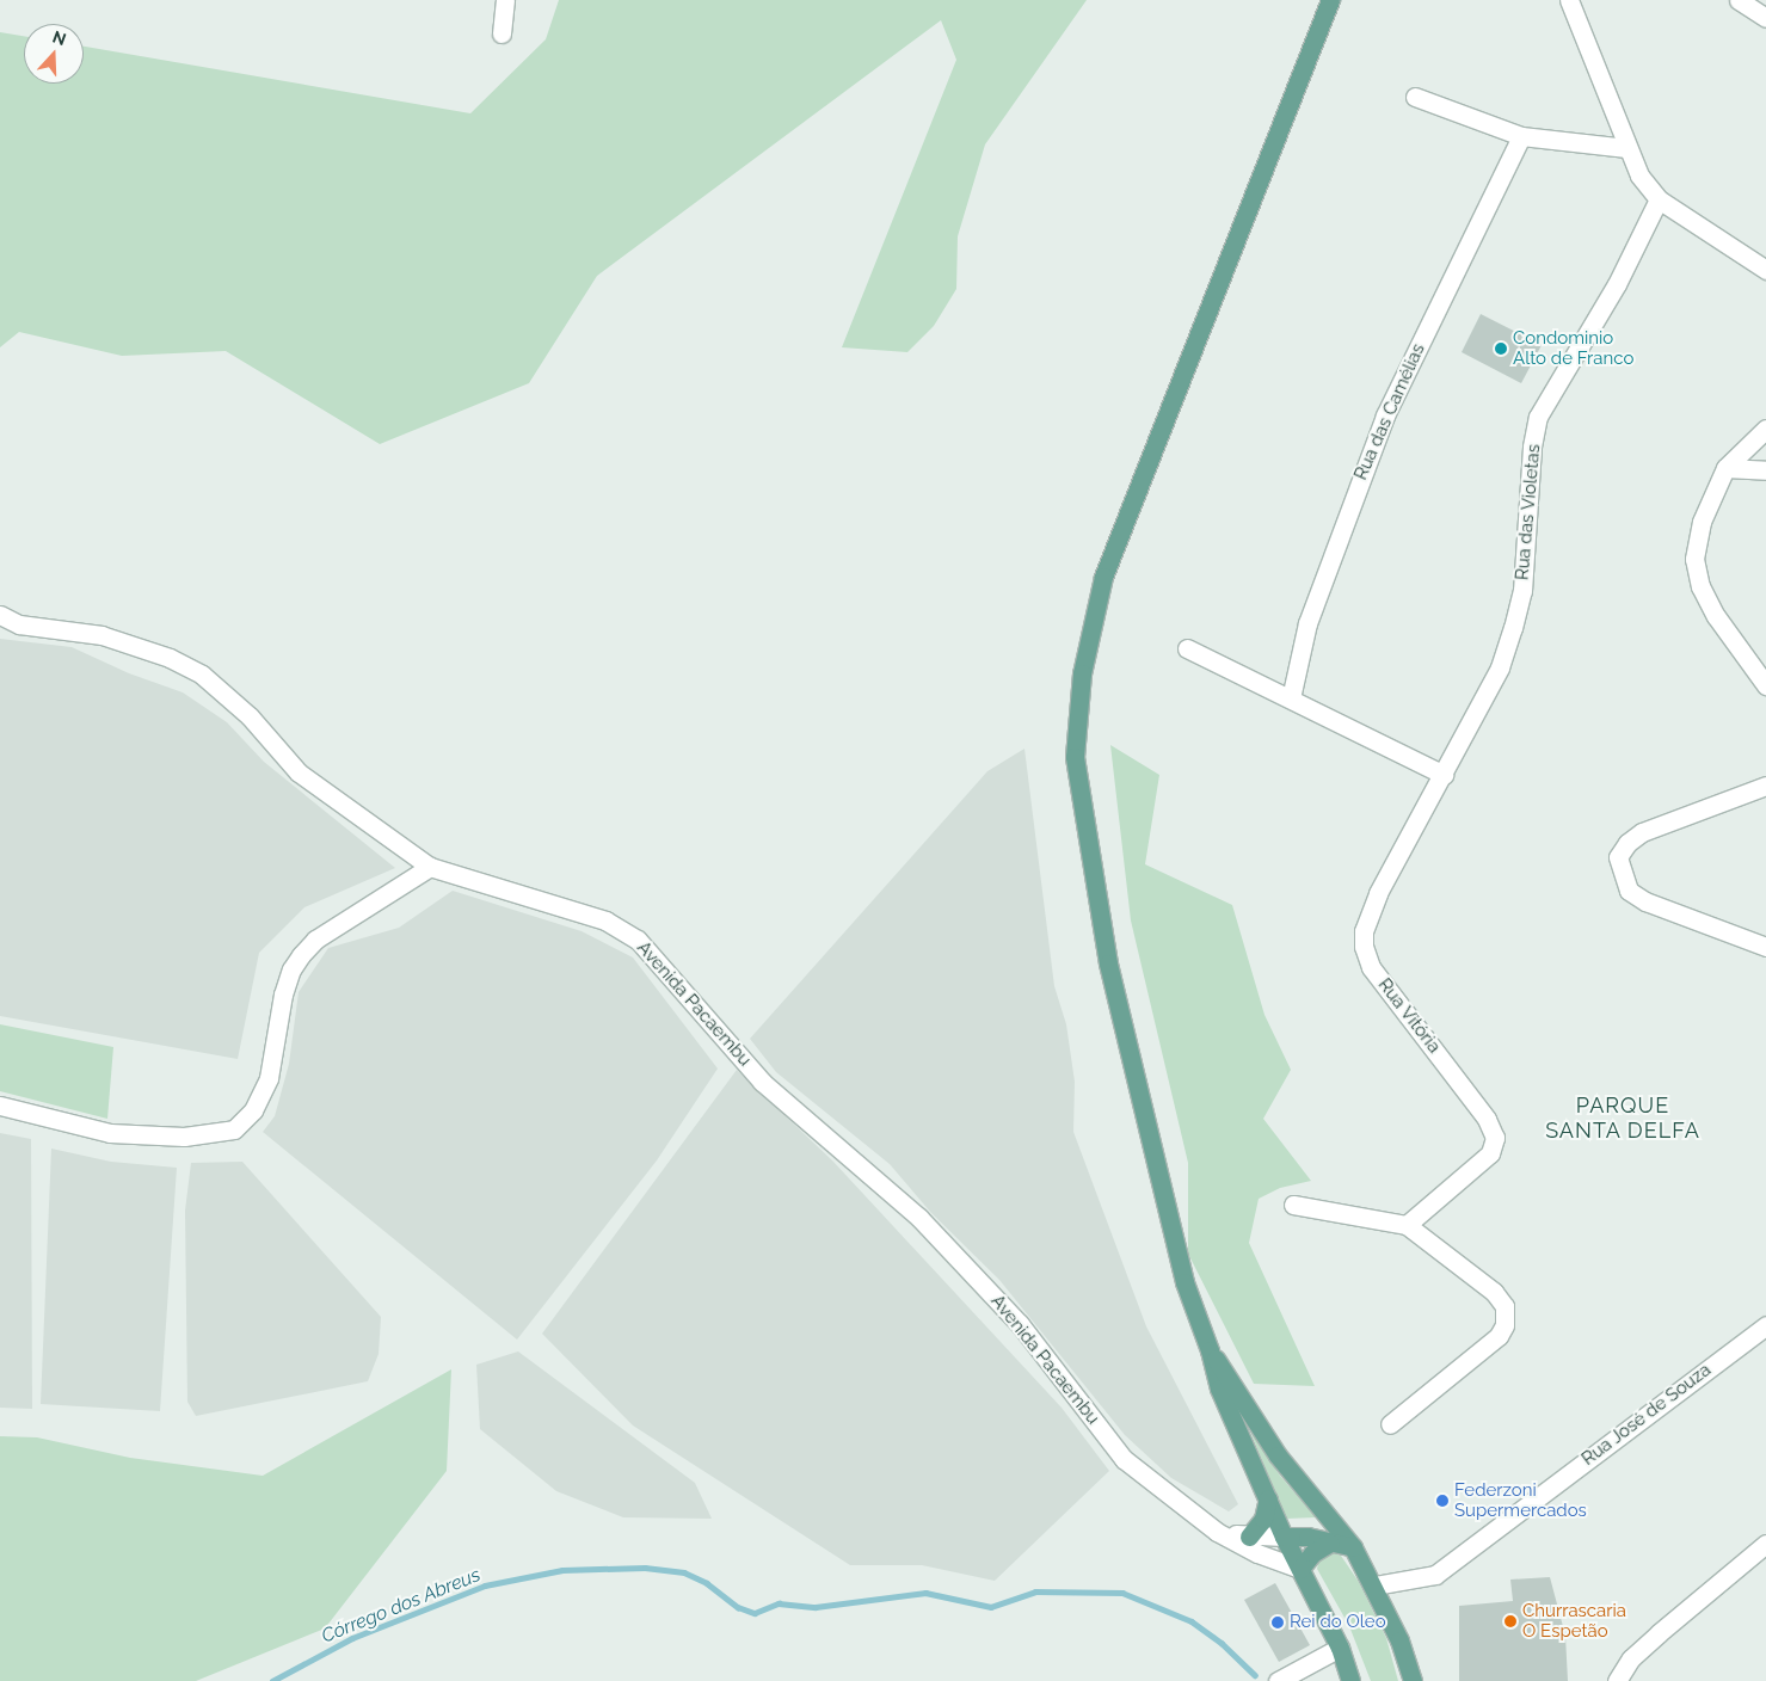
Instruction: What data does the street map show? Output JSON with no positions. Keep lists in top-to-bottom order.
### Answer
{
  "streets": {
    "street": [
      "Rua das Camélias",
      "Rua das Violetas",
      "Avenida Pacaembu",
      "Rua Vitória",
      "Rua José de Souza"
    ]
  },
  "crossings": [
    ["Rua das Violetas", "Rua Vitória"]
  ],
  "districts": ["PARQUE SANTA DELFA"],
  "water": ["Córrego dos Abreus"],
  "places": [
    "Condominio Alto de Franco",
    "Federzoni Supermercados",
    "Churrascaria O Espetão",
    "Rei do Oleo"
  ],
  "north": "top"
}
